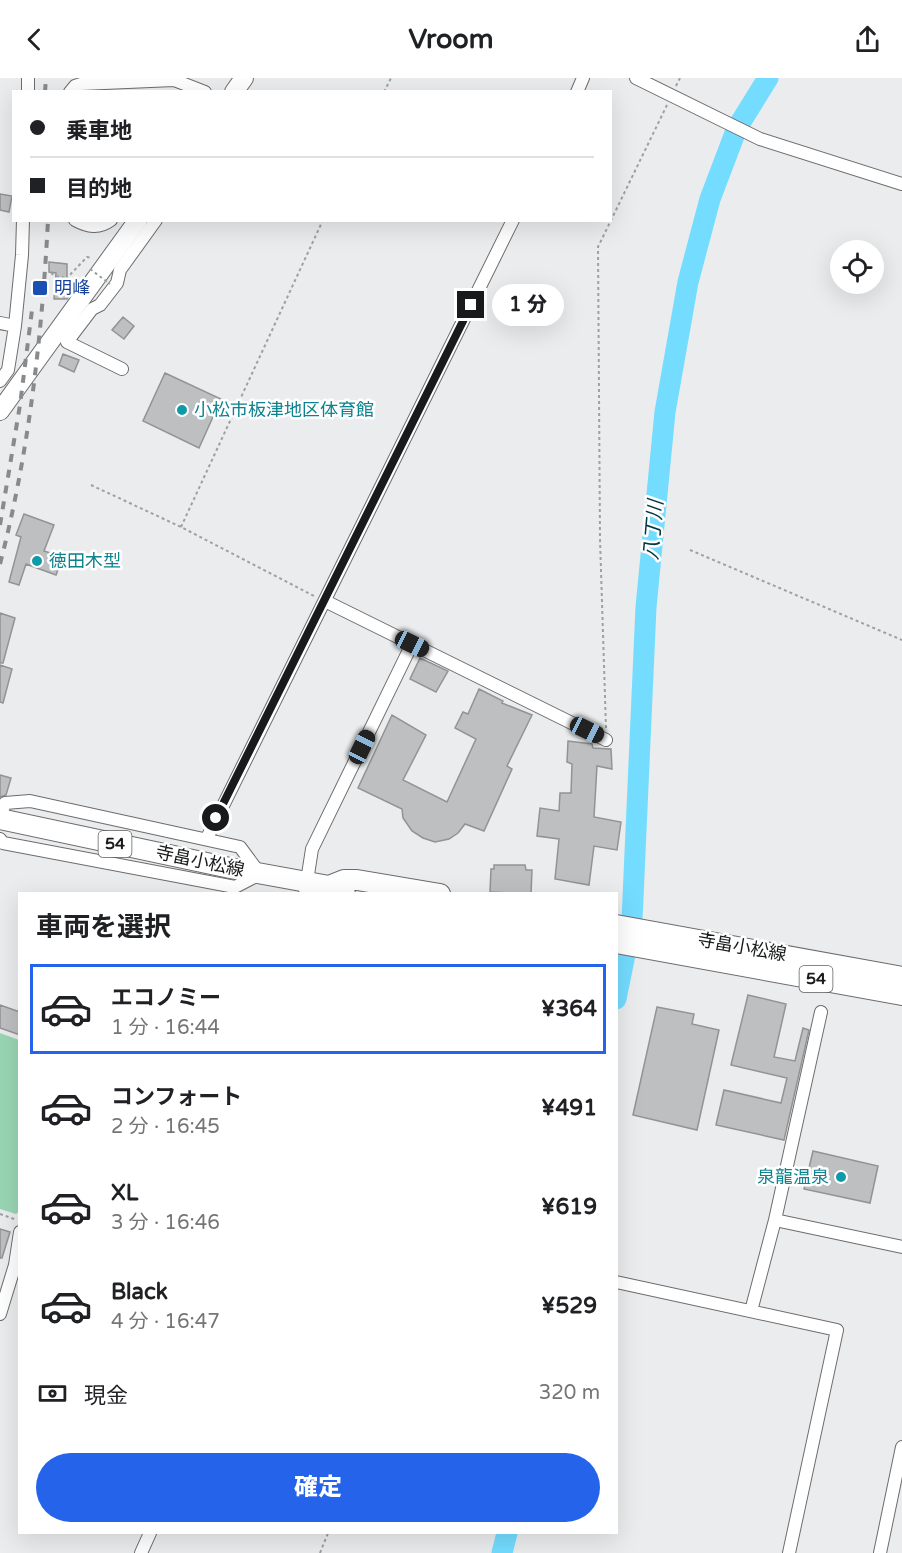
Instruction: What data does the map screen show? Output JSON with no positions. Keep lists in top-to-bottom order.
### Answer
{
  "streets": {
    "main road": ["54", "寺畠小松線"]
  },
  "water": ["八丁川"],
  "places": {
    "transit": ["明峰"],
    "other": ["小松市板津地区体育館", "徳田木型", "泉龍温泉"]
  },
  "page": {
    "header": "Vroom",
    "banner": ["乗車地", "目的地"],
    "bubble": "1 分",
    "heading": "車両を選択",
    "list": [
      {
        "name": "エコノミー",
        "note": "1 分 · 16:44",
        "value": "¥364"
      },
      {
        "name": "コンフォート",
        "note": "2 分 · 16:45",
        "value": "¥491"
      },
      {
        "name": "XL",
        "note": "3 分 · 16:46",
        "value": "¥619"
      },
      {
        "name": "Black",
        "note": "4 分 · 16:47",
        "value": "¥529"
      }
    ],
    "pay": ["現金", "320 m"],
    "buttons": "確定"
  }
}
